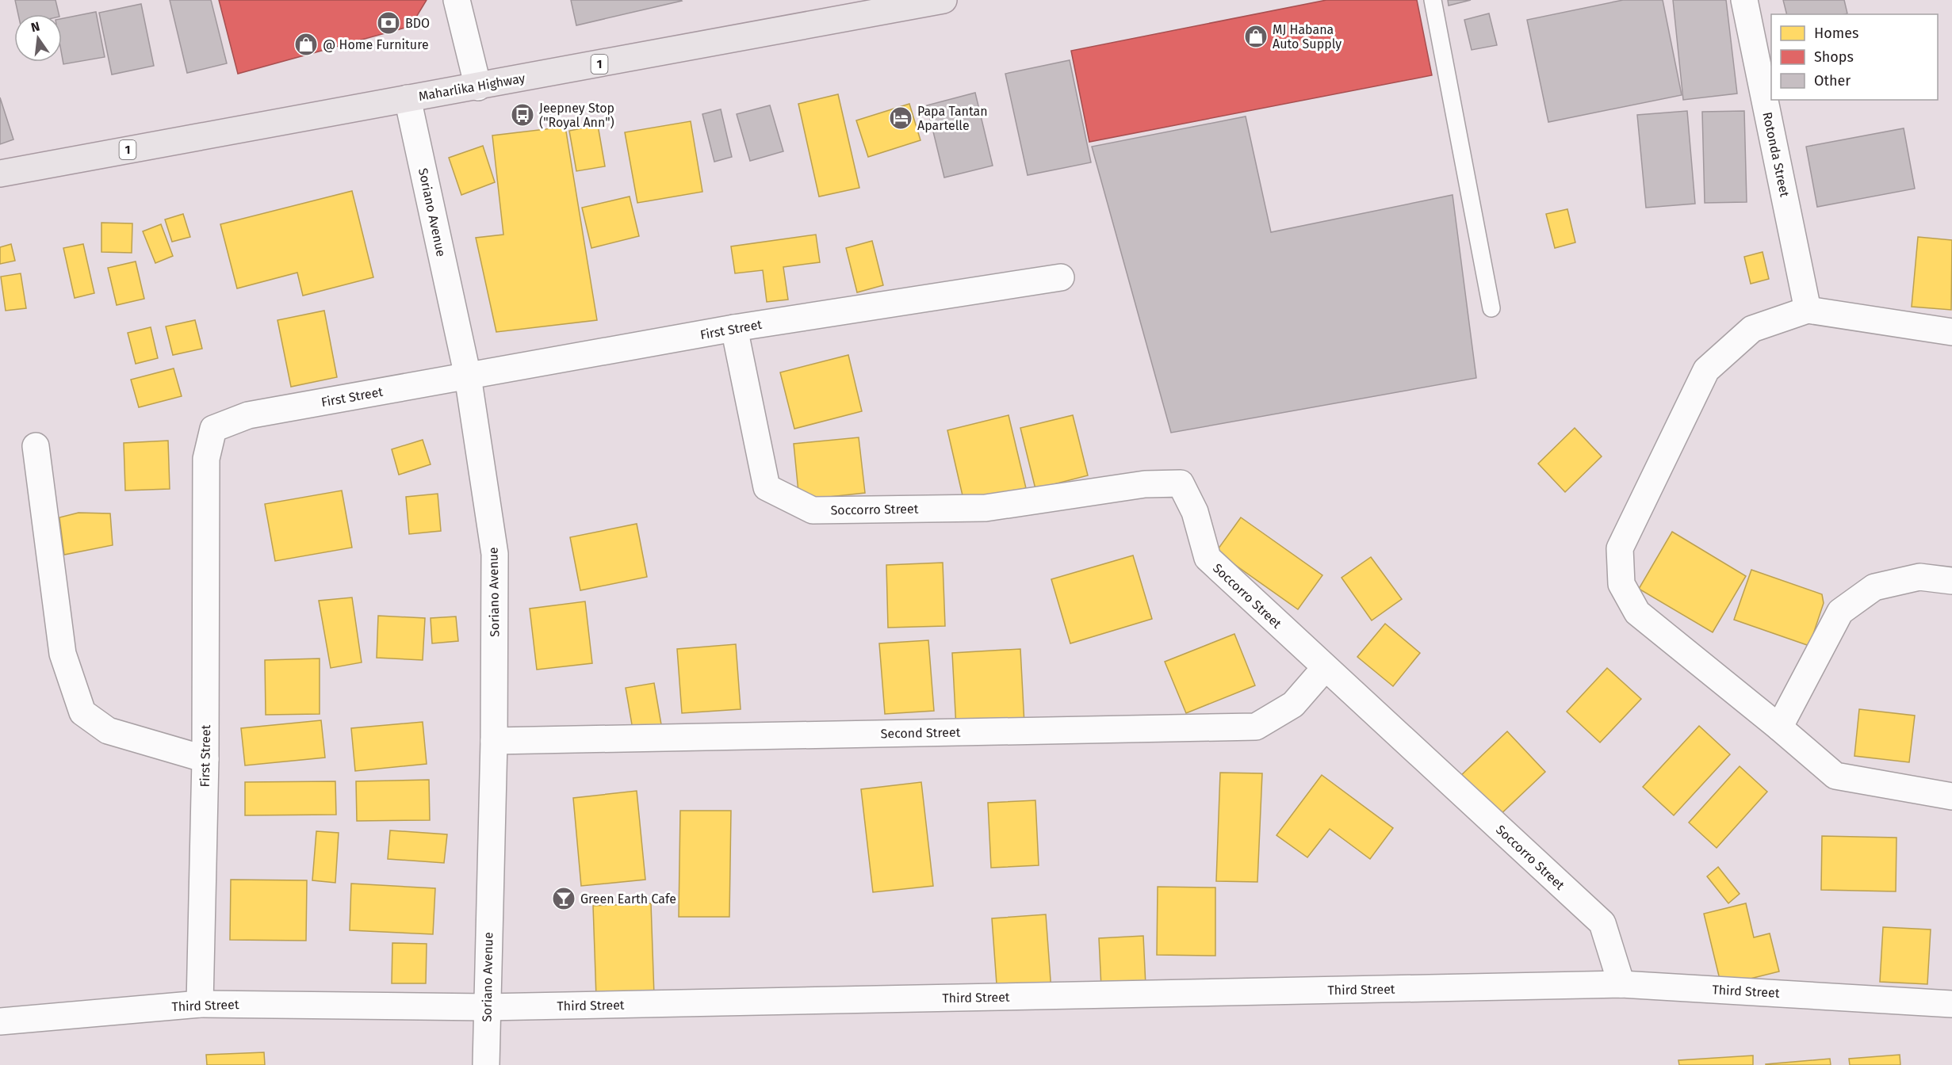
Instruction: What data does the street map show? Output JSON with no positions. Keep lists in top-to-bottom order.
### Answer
{
  "streets": {
    "main road": ["1", "Maharlika Highway"],
    "street": [
      "Rotonda Street",
      "Soriano Avenue",
      "First Street",
      "Soccorro Street",
      "Second Street",
      "Third Street"
    ]
  },
  "crossings": [
    ["Maharlika Highway", "Soriano Avenue"],
    ["Soriano Avenue", "First Street"],
    ["Soriano Avenue", "Second Street"],
    ["Soriano Avenue", "Third Street"],
    ["First Street", "Soccorro Street"],
    ["First Street", "Third Street"],
    ["Soccorro Street", "Second Street"],
    ["Soccorro Street", "Third Street"]
  ],
  "places": {
    "bank": ["BDO"],
    "shop": ["MJ Habana Auto Supply", "@ Home Furniture"],
    "bus stop": ["Jeepney Stop (\"Royal Ann\")"],
    "hotel": ["Papa Tantan Apartelle"],
    "bar": ["Green Earth Cafe"]
  },
  "legend": ["Homes", "Shops", "Other"],
  "north": "top"
}
